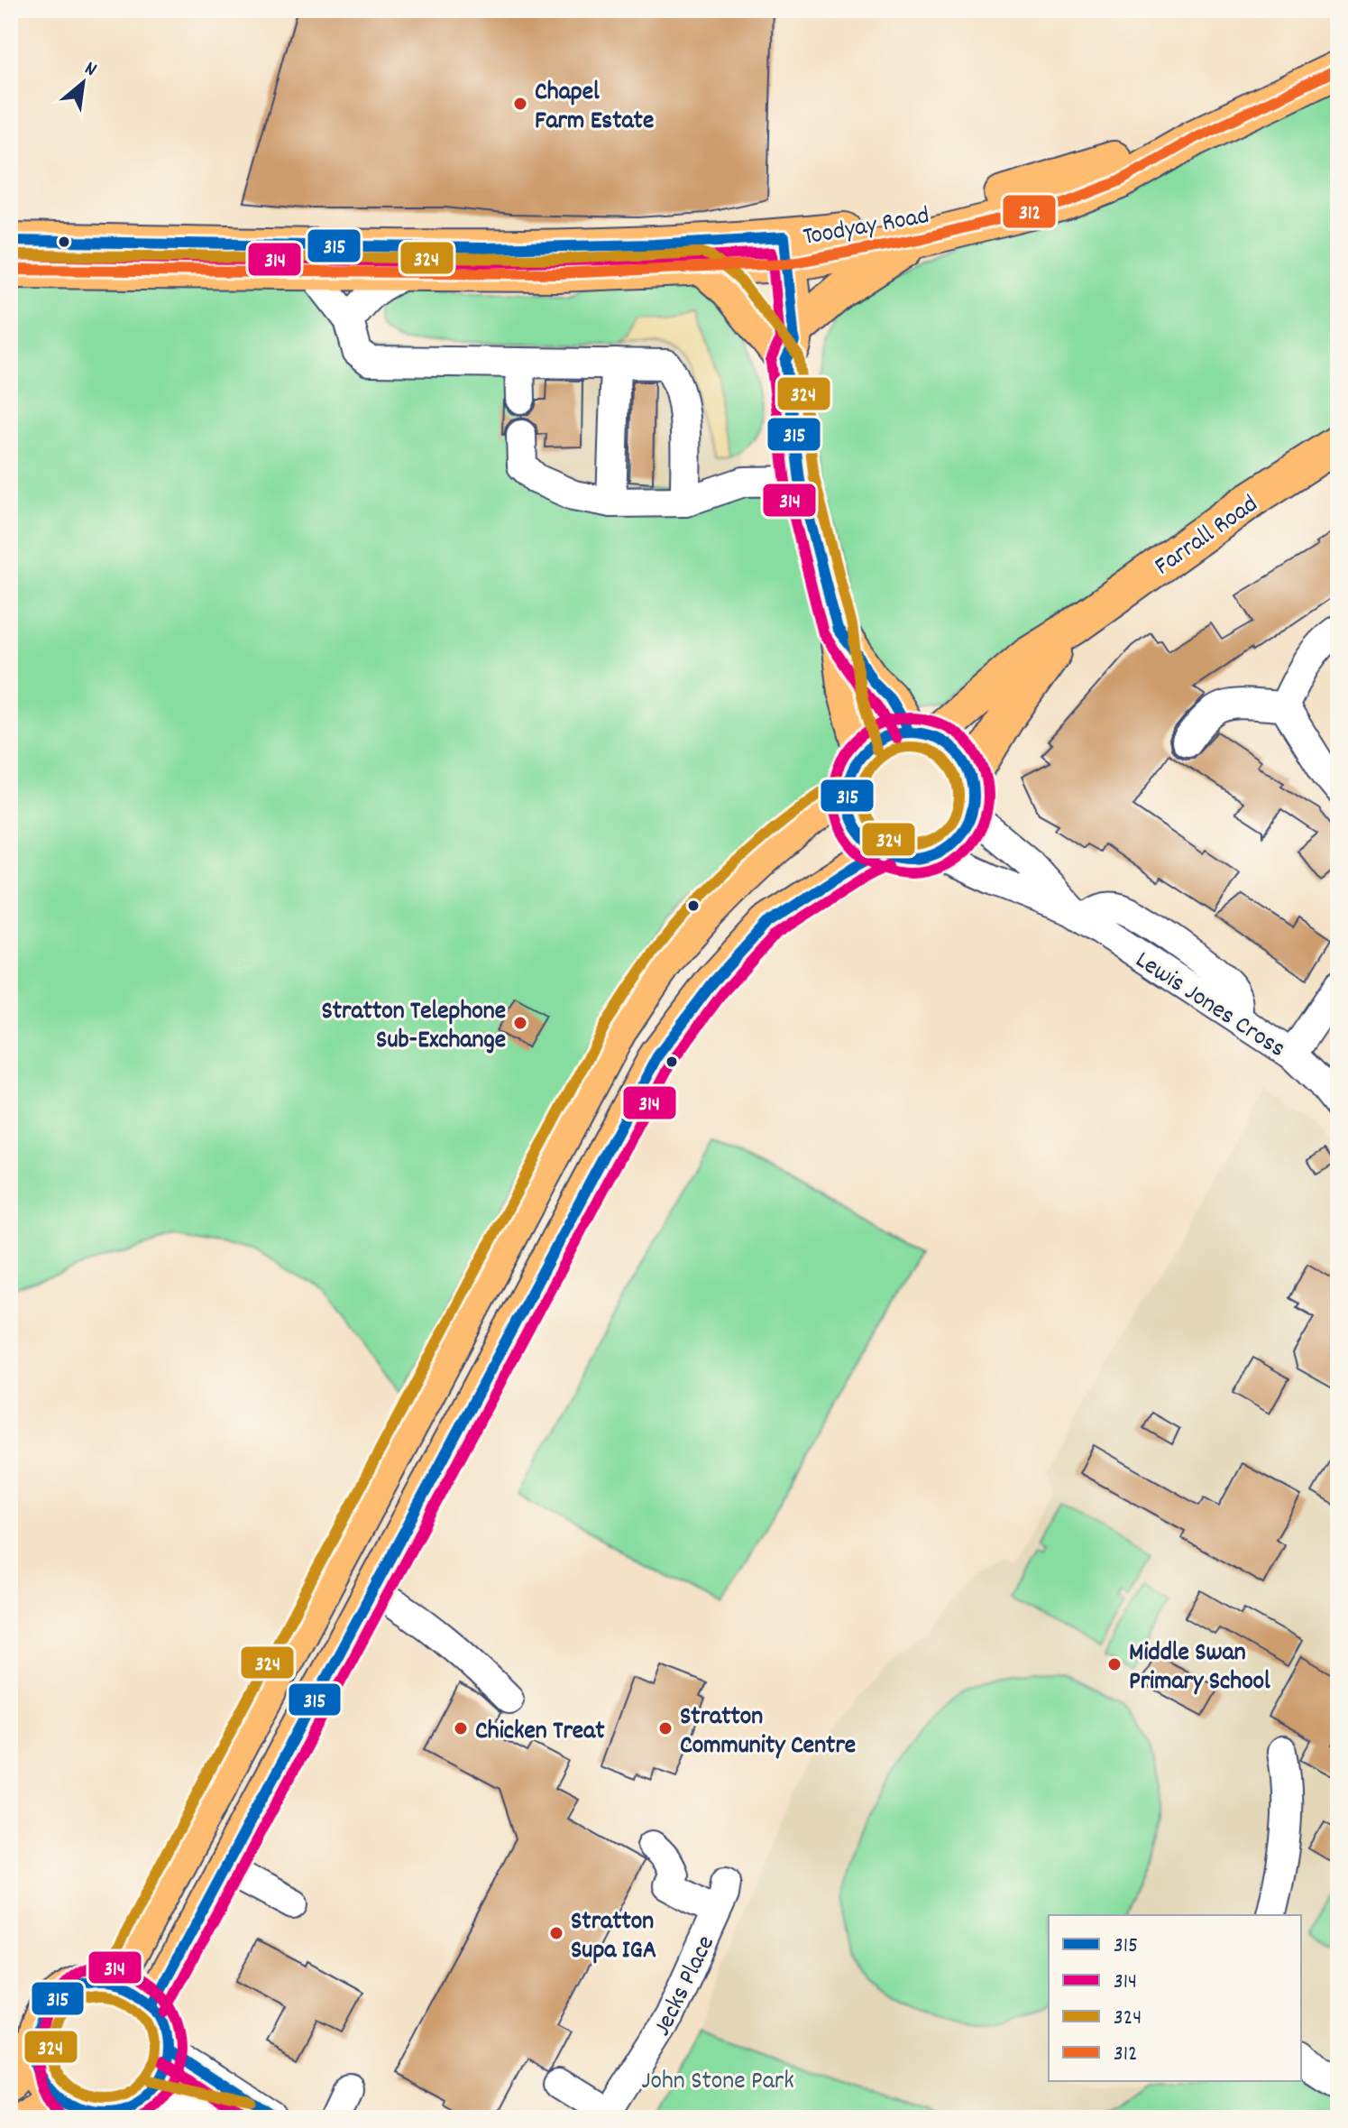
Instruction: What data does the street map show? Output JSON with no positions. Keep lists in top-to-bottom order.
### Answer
{
  "streets": {
    "main road": ["Toodyay Road", "Farrall Road"],
    "street": ["Lewis Jones Cross", "Jecks Place"]
  },
  "crossings": [
    ["Farrall Road", "Lewis Jones Cross"]
  ],
  "parks": ["John Stone Park"],
  "places": [
    "Chapel Farm Estate",
    "Stratton Telephone Sub-Exchange",
    "Middle Swan Primary School",
    "Chicken Treat",
    "Stratton Community Centre",
    "Stratton Supa IGA"
  ],
  "lines": [
    "transit line 312",
    "transit line 315",
    "transit line 314",
    "transit line 324"
  ],
  "legend": [
    "315",
    "314",
    "324",
    "312"
  ],
  "north": "top right"
}
